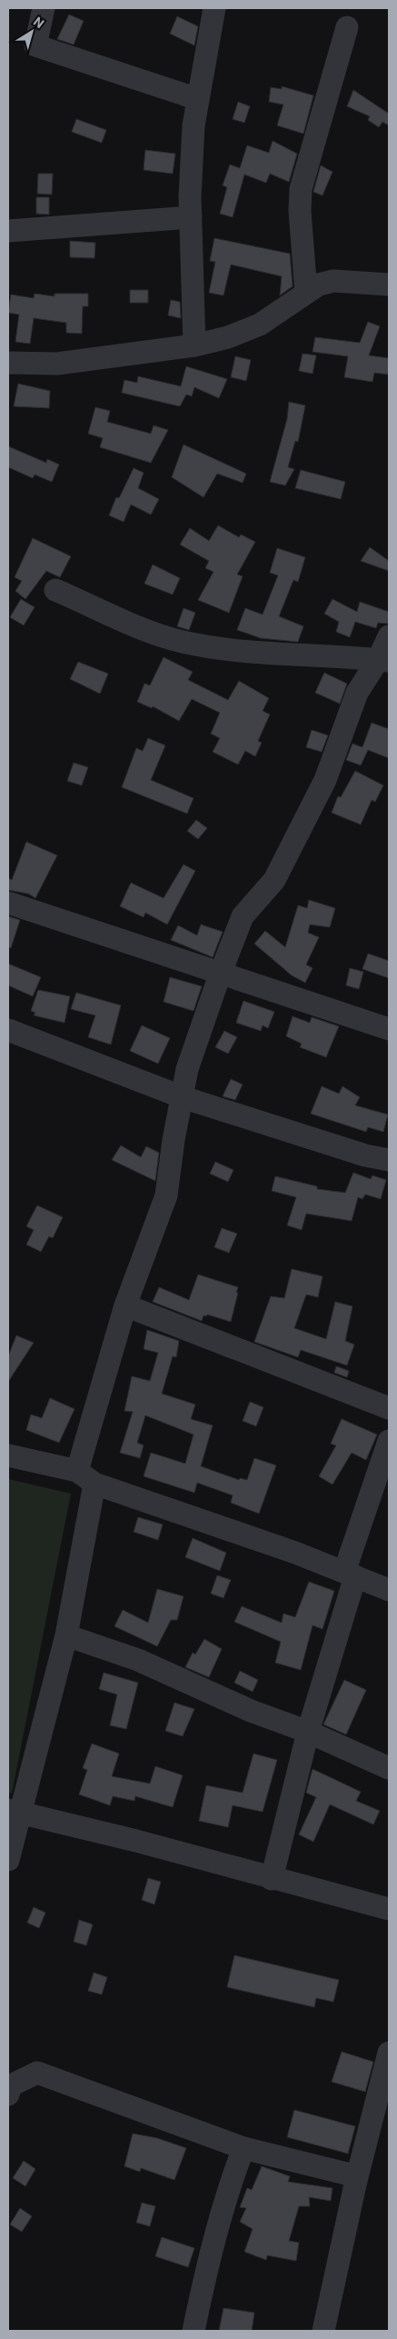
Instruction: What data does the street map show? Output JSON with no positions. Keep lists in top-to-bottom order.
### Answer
{
  "north": "top right"
}
